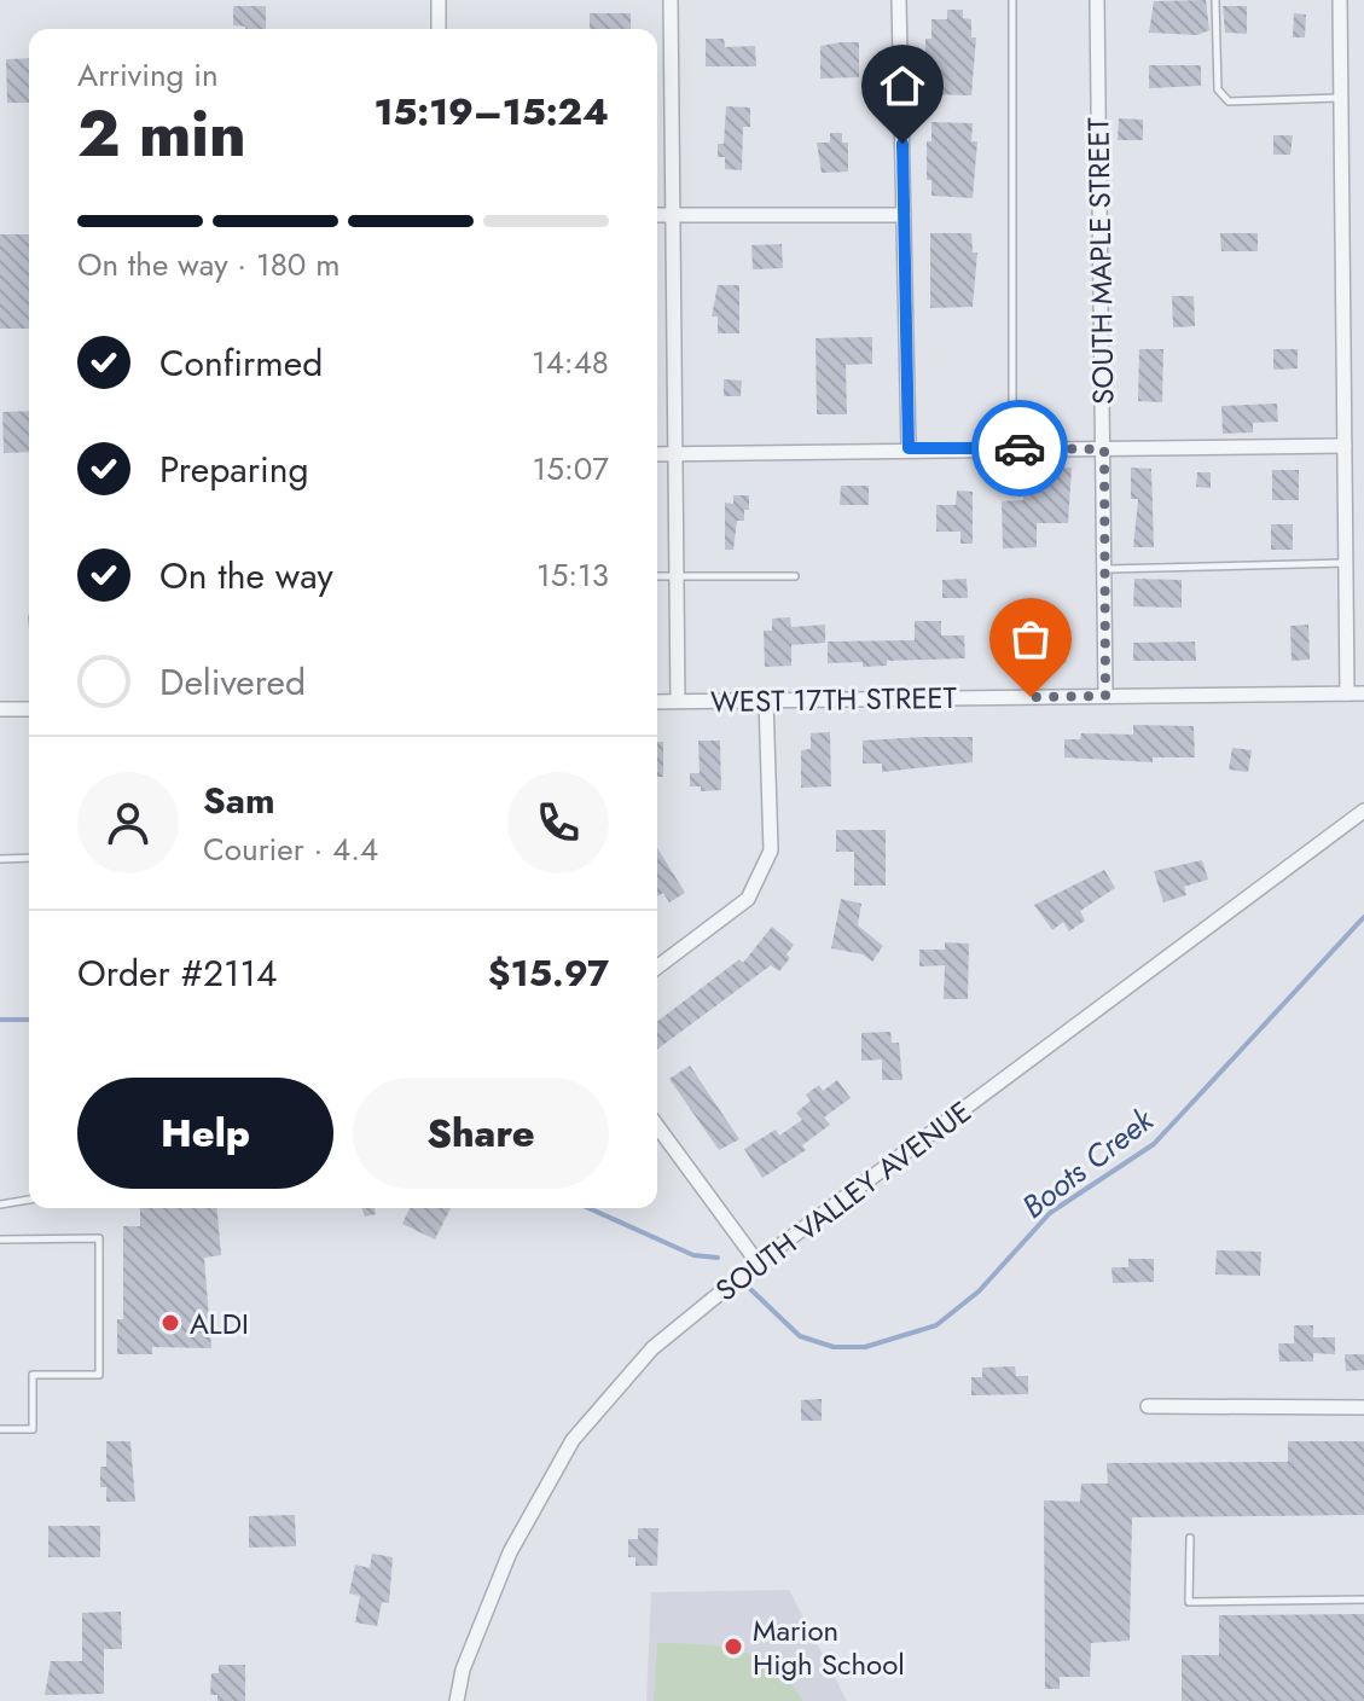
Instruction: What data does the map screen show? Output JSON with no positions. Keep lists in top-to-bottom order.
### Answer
{
  "streets": {
    "street": ["SOUTH MAPLE STREET", "WEST 17TH STREET", "SOUTH VALLEY AVENUE"]
  },
  "crossings": [
    ["SOUTH MAPLE STREET", "WEST 17TH STREET"]
  ],
  "water": ["Boots Creek"],
  "places": ["ALDI", "Marion High School"],
  "page": {
    "heading": ["2 min", "Arriving in", "15:19–15:24"],
    "panel": [
      "Sam",
      "Courier · 4.4",
      "Order #2114",
      "$15.97"
    ],
    "bar": "On the way · 180 m",
    "list": [
      ["Confirmed", "14:48"],
      ["Preparing", "15:07"],
      ["On the way", "15:13"],
      "Delivered"
    ],
    "buttons": ["Help", "Share"]
  }
}
